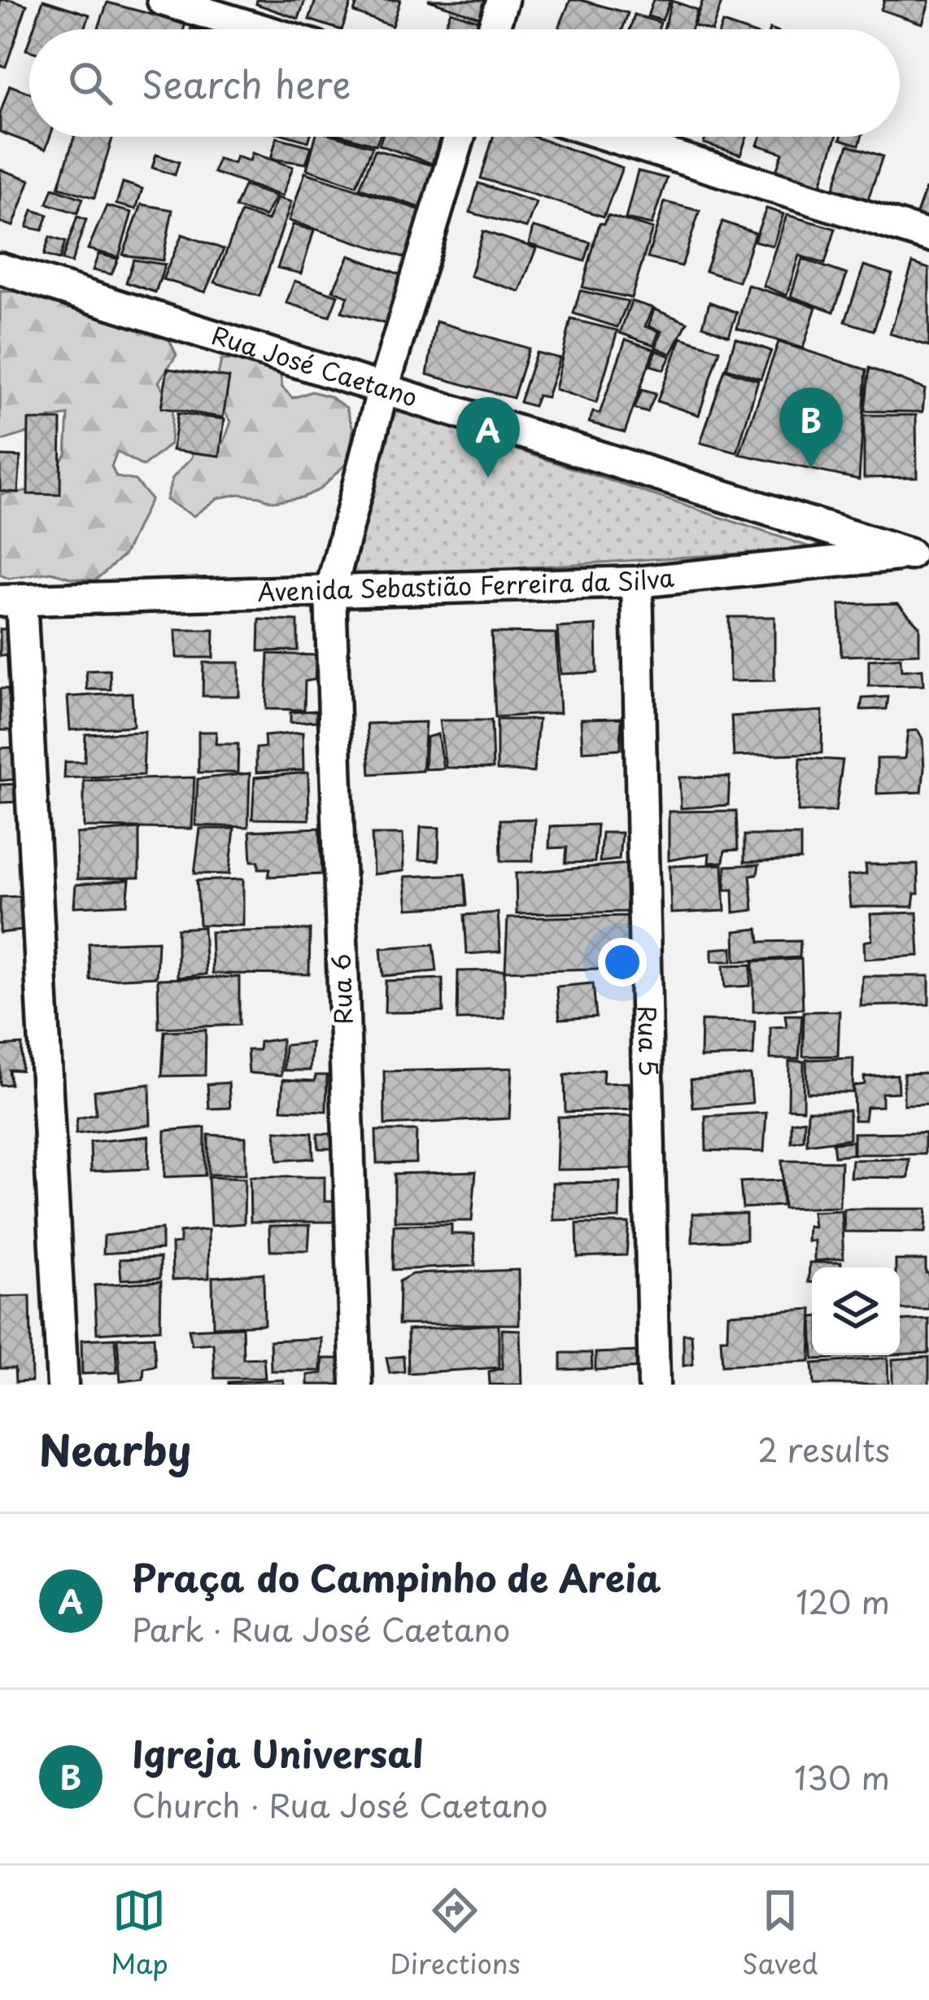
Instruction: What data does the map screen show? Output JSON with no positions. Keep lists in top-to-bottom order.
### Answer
{
  "streets": {
    "street": [
      "Rua José Caetano",
      "Avenida Sebastião Ferreira da Silva",
      "Rua 6",
      "Rua 5"
    ]
  },
  "crossings": [
    ["Rua José Caetano", "Avenida Sebastião Ferreira da Silva"],
    ["Rua José Caetano", "Rua 6"],
    ["Avenida Sebastião Ferreira da Silva", "Rua 6"],
    ["Avenida Sebastião Ferreira da Silva", "Rua 5"]
  ],
  "page": {
    "search": "Search here",
    "pins": ["B", "A"],
    "heading": ["Nearby", "2 results"],
    "list": [
      {
        "mark": "A",
        "name": "Praça do Campinho de Areia",
        "note": "Park · Rua José Caetano",
        "value": "120 m"
      },
      {
        "mark": "B",
        "name": "Igreja Universal",
        "note": "Church · Rua José Caetano",
        "value": "130 m"
      }
    ],
    "nav": ["Map", "Directions", "Saved"]
  }
}
